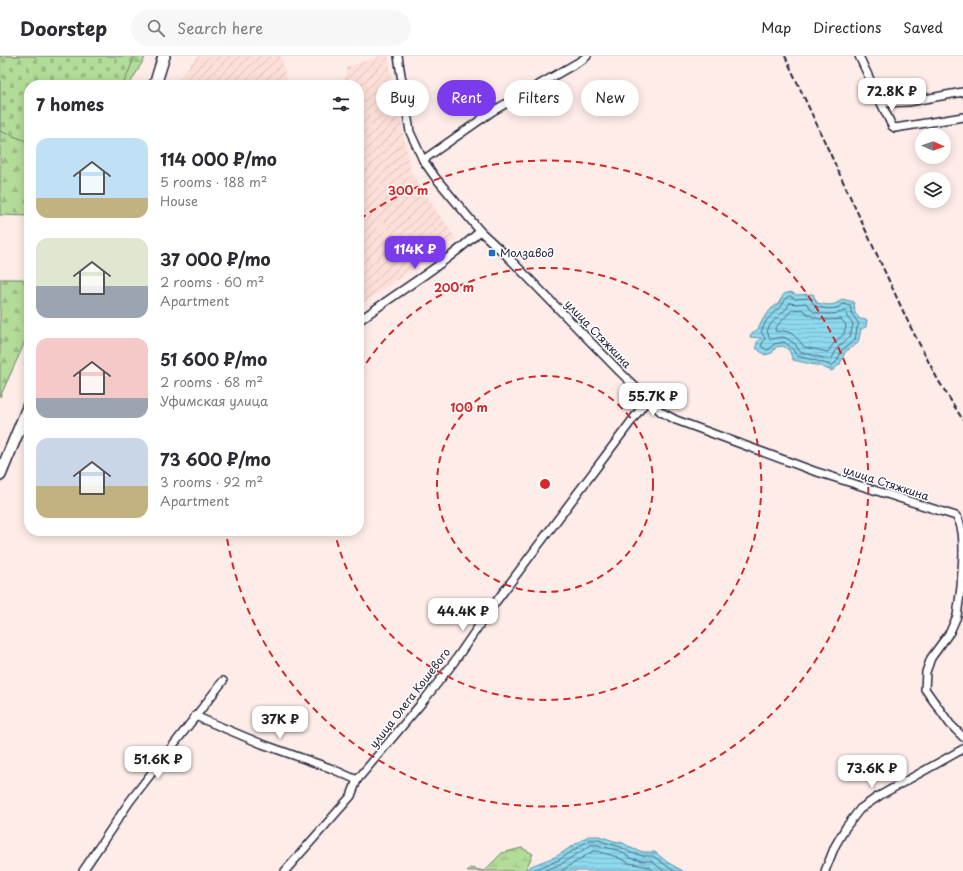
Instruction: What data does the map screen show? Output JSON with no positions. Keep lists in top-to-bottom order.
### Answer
{
  "streets": {
    "street": ["улица Стяжкина", "улица Олега Кошевого"]
  },
  "crossings": [
    ["улица Стяжкина", "улица Олега Кошевого"]
  ],
  "places": {
    "transit": ["Молзавод"]
  },
  "north": "right",
  "page": {
    "header": "Doorstep",
    "search": "Search here",
    "nav": ["Map", "Directions", "Saved"],
    "price": [
      "72.8K ₽",
      "114K ₽",
      "55.7K ₽",
      "44.4K ₽",
      "37K ₽",
      "51.6K ₽",
      "73.6K ₽"
    ],
    "chip": [
      "Buy",
      "Rent",
      "Filters",
      "New"
    ],
    "heading": "7 homes",
    "list": [
      {
        "name": "114 000 ₽/mo",
        "note": "5 rooms · 188 m² · House"
      },
      {
        "name": "37 000 ₽/mo",
        "note": "2 rooms · 60 m² · Apartment"
      },
      {
        "name": "51 600 ₽/mo",
        "note": "2 rooms · 68 m² · Уфимская улица"
      },
      {
        "name": "73 600 ₽/mo",
        "note": "3 rooms · 92 m² · Apartment"
      }
    ]
  },
  "rings": ["300 m", "200 m", "100 m"]
}
